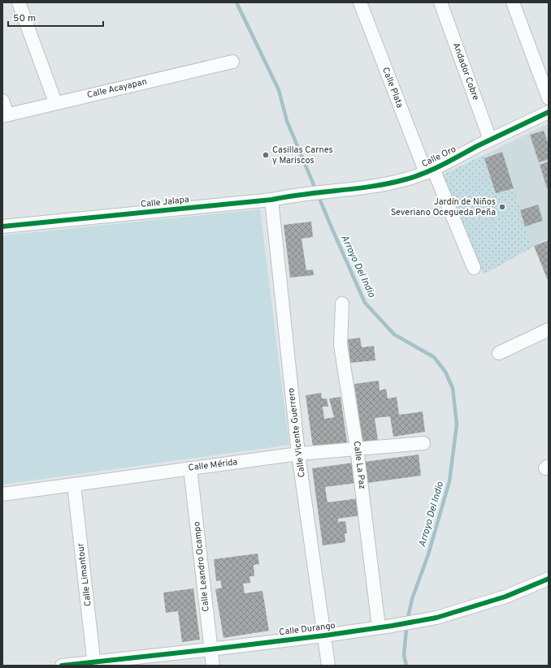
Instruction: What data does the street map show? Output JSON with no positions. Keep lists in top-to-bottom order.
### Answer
{
  "streets": {
    "street": [
      "Andador Cobre",
      "Calle Plata",
      "Calle Acayapan",
      "Calle Oro",
      "Calle Jalapa",
      "Calle Vicente Guerrero",
      "Calle Mérida",
      "Calle La Paz",
      "Calle Leandro Ocampo",
      "Calle Limantour",
      "Calle Durango"
    ]
  },
  "crossings": [
    ["Andador Cobre", "Calle Oro"],
    ["Calle Plata", "Calle Oro"],
    ["Calle Oro", "Calle Jalapa"],
    ["Calle Jalapa", "Calle Vicente Guerrero"],
    ["Calle Vicente Guerrero", "Calle Mérida"],
    ["Calle Vicente Guerrero", "Calle Durango"],
    ["Calle Mérida", "Calle La Paz"],
    ["Calle Mérida", "Calle Leandro Ocampo"],
    ["Calle Mérida", "Calle Limantour"],
    ["Calle La Paz", "Calle Durango"],
    ["Calle Leandro Ocampo", "Calle Durango"],
    ["Calle Limantour", "Calle Durango"]
  ],
  "water": ["Arroyo Del Indio"],
  "places": ["Casillas Carnes y Mariscos", "Jardín de Niños Severiano Ocegueda Peña"],
  "scale_bar": "50 m"
}
